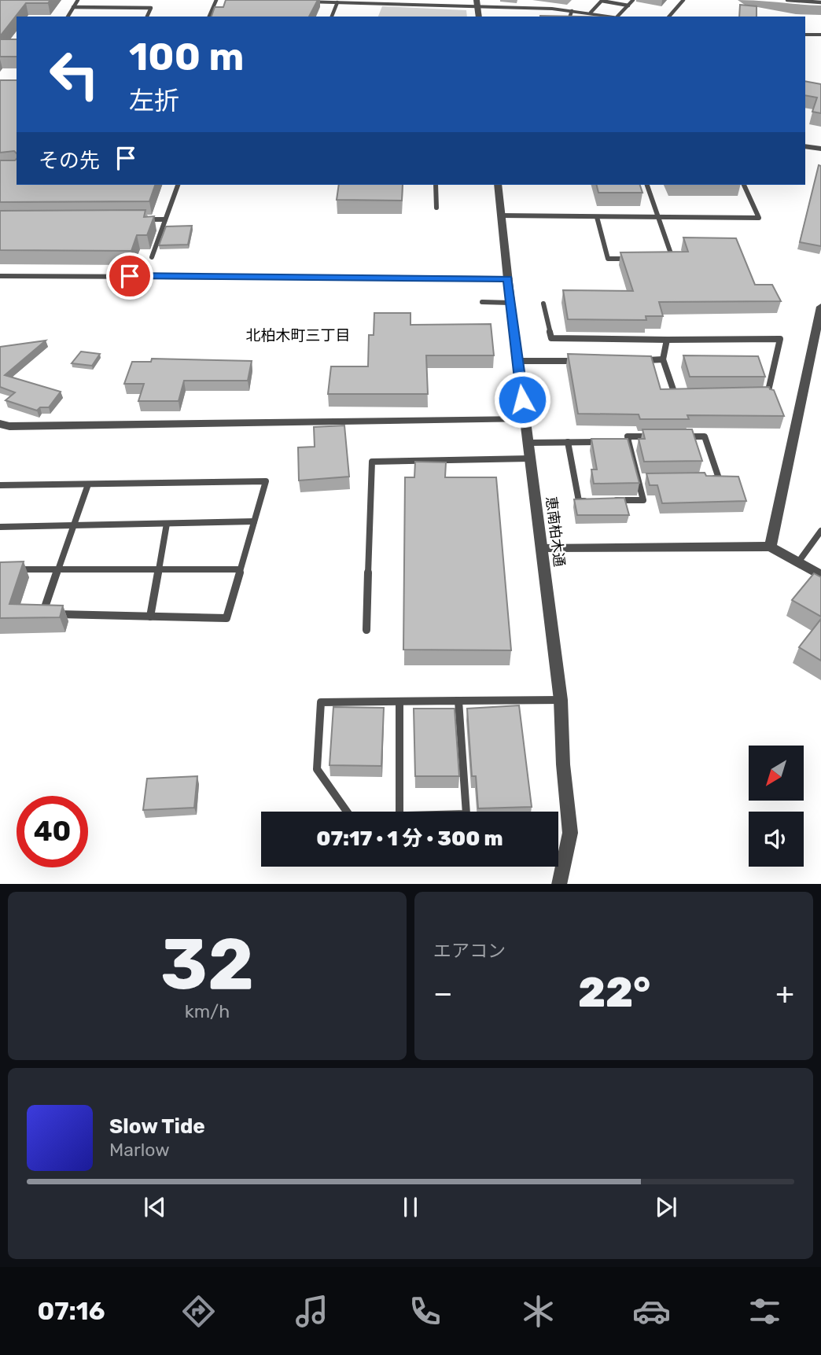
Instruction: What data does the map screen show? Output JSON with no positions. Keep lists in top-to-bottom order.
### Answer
{
  "streets": {
    "street": ["恵南柏木通"]
  },
  "districts": ["北柏木町三丁目"],
  "north": "bottom left",
  "page": {
    "turn": ["100 m", "左折"],
    "then": "その先",
    "limit": "40",
    "trip": "07:17 · 1 分 · 300 m",
    "tile": [
      ["32", "km/h"],
      "エアコン"
    ],
    "heat": ["−", "22°", "+"],
    "song": ["Slow Tide", "Marlow"],
    "tabs": "07:16"
  }
}
